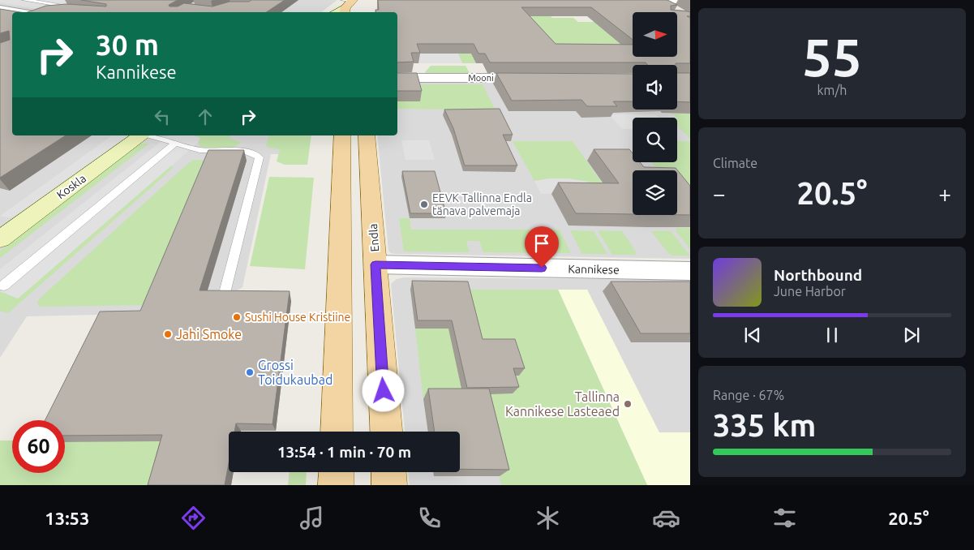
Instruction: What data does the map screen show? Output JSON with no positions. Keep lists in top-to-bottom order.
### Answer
{
  "streets": {
    "main road": ["Endla"],
    "street": ["Mooni", "Koskla", "Kannikese"]
  },
  "crossings": [
    ["Endla", "Kannikese"]
  ],
  "places": [
    "EEVK Tallinna Endla tänava palvemaja",
    "Sushi House Kristiine",
    "Jahi Smoke",
    "Grossi Toidukaubad",
    "Tallinna Kannikese Lasteaed"
  ],
  "north": "right",
  "page": {
    "tile": [
      ["55", "km/h"],
      "Climate",
      ["Range · 67%", "335 km"]
    ],
    "turn": ["30 m", "Kannikese"],
    "heat": ["−", "20.5°", "+"],
    "song": ["Northbound", "June Harbor"],
    "limit": "60",
    "trip": "13:54 · 1 min · 70 m",
    "tabs": ["13:53", "20.5°"]
  }
}
